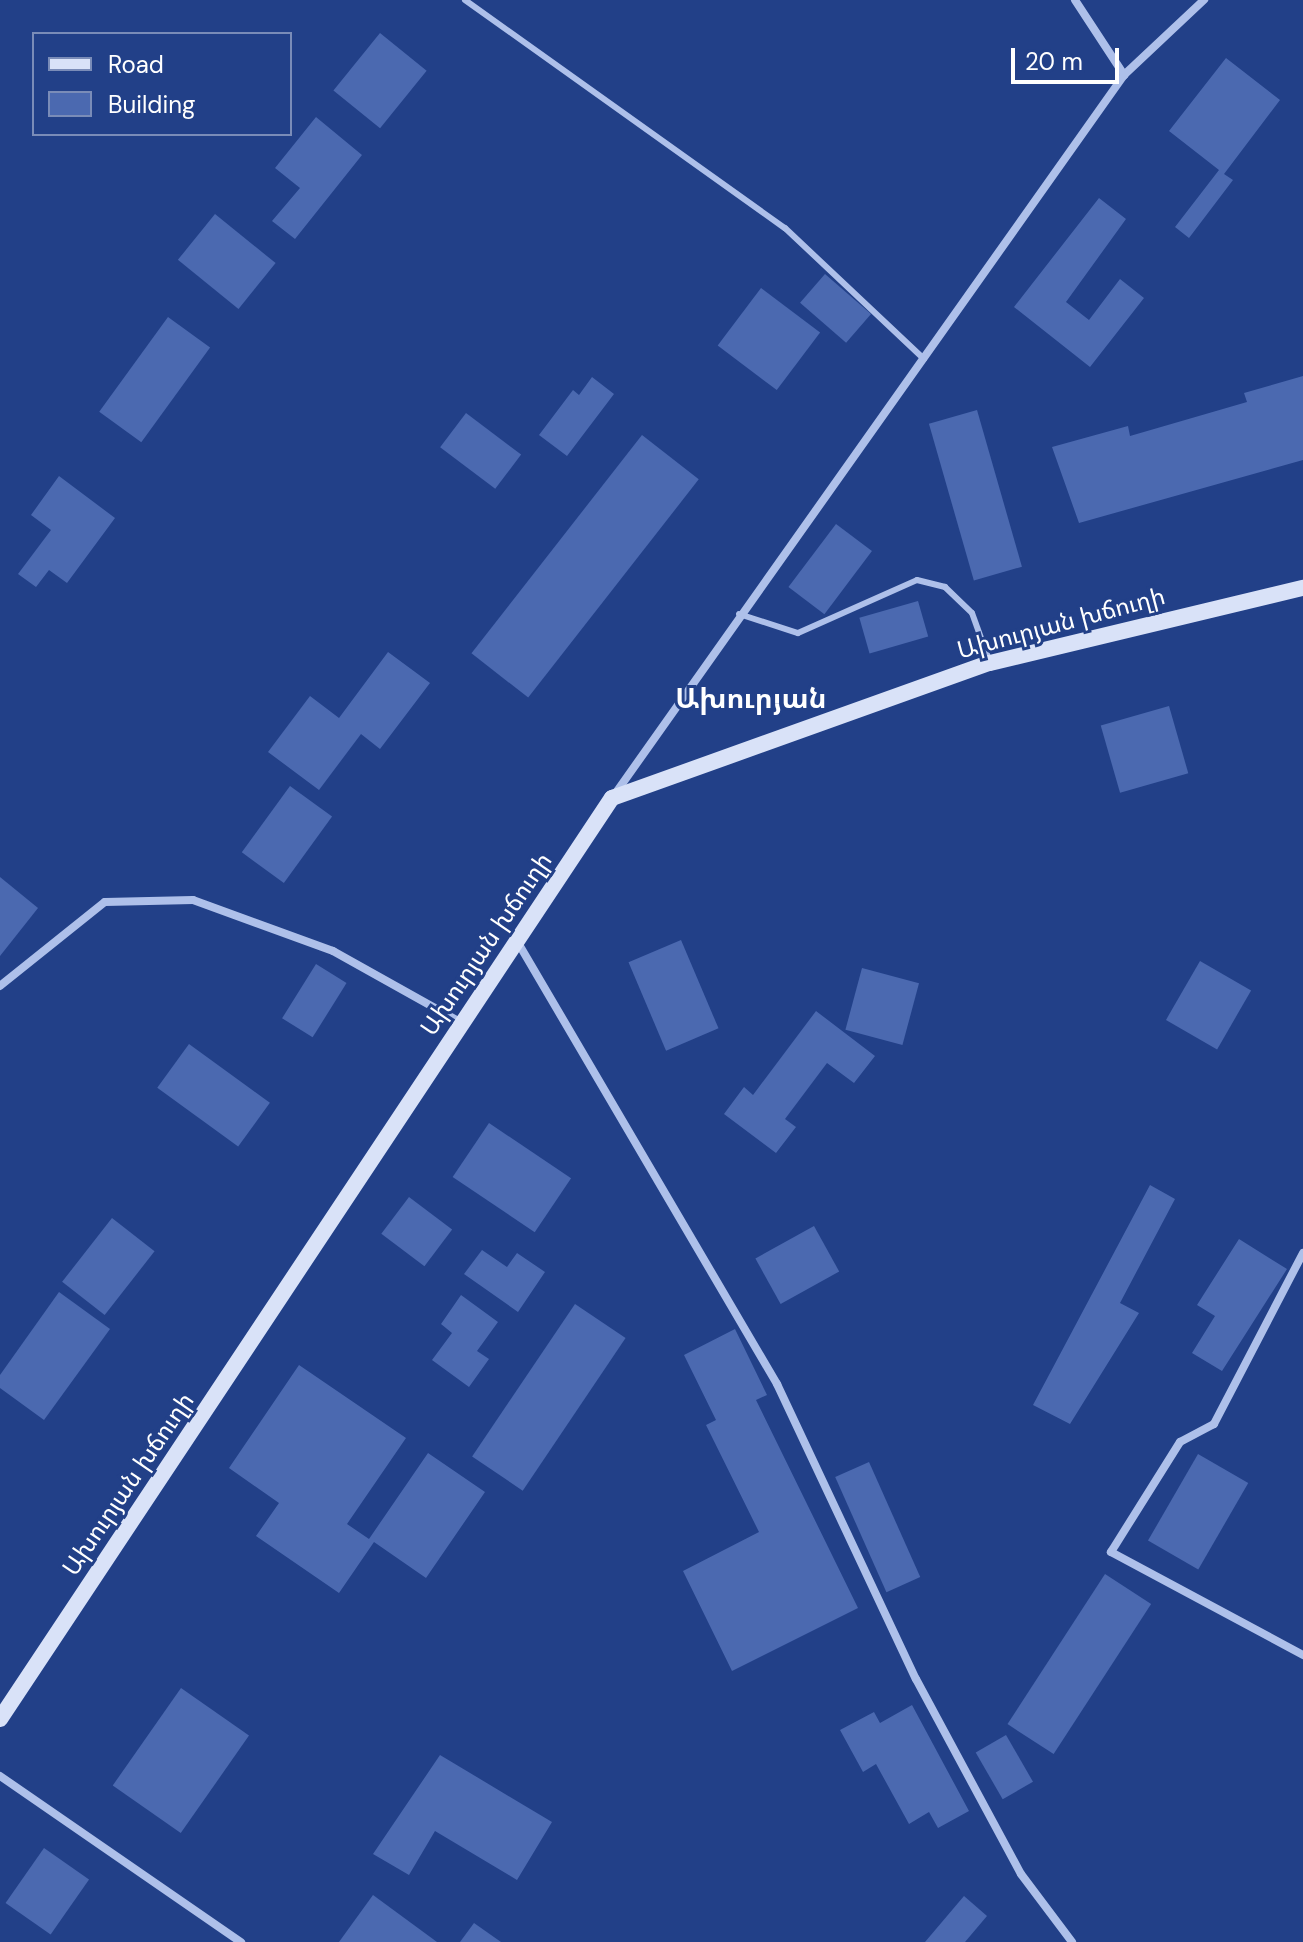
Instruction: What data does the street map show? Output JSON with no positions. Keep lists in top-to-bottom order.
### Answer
{
  "streets": {
    "main road": ["Ախուրյան խճուղի"]
  },
  "districts": ["Ախուրյան"],
  "legend": ["Road", "Building"],
  "scale_bar": "20 m"
}
